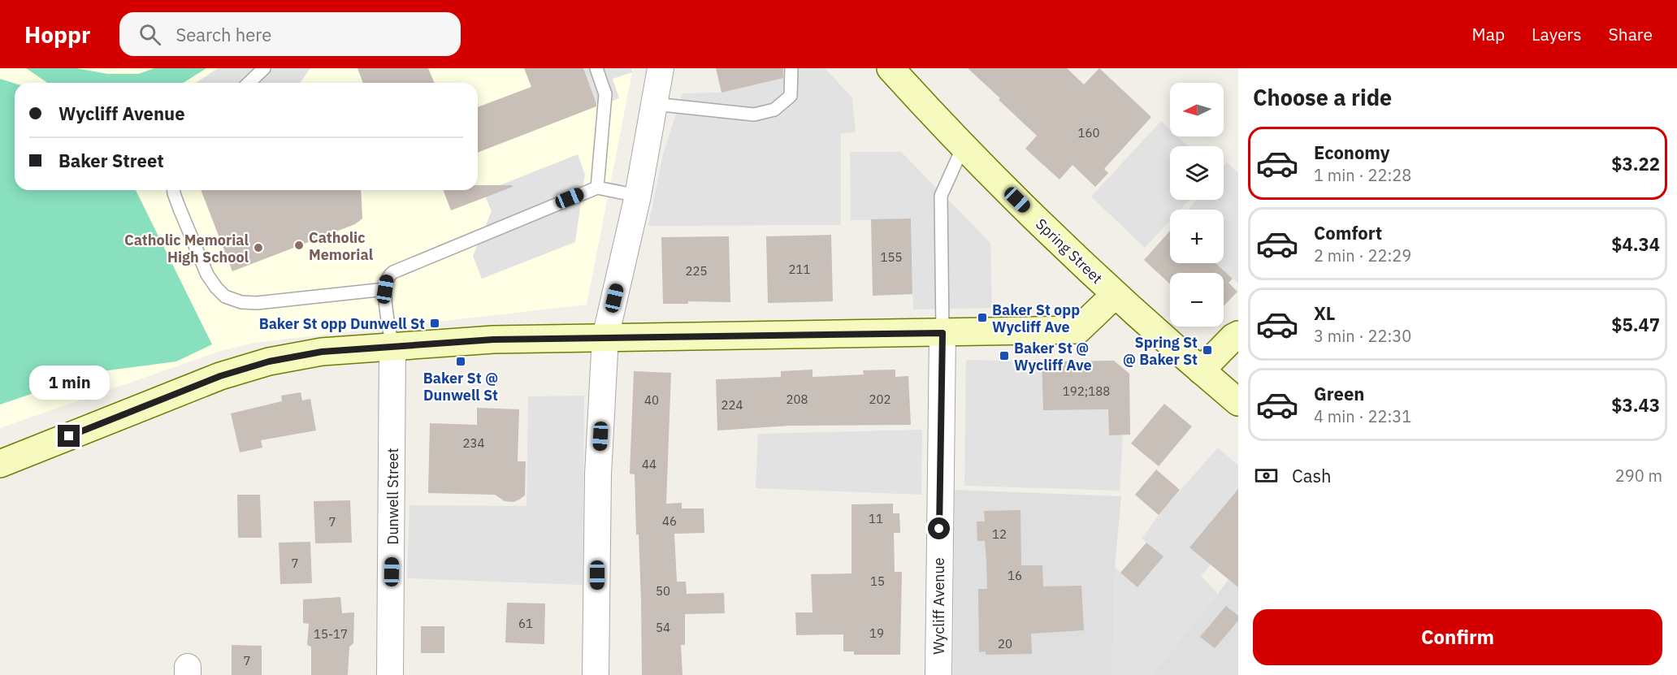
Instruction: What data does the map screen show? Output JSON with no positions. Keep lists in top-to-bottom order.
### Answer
{
  "streets": {
    "street": ["Spring Street", "Dunwell Street", "Wycliff Avenue"]
  },
  "places": {
    "other": ["Catholic Memorial", "Catholic Memorial High School"],
    "transit": [
      "Baker St opp Wycliff Ave",
      "Baker St opp Dunwell St",
      "Spring St @ Baker St",
      "Baker St @ Wycliff Ave",
      "Baker St @ Dunwell St"
    ]
  },
  "house_numbers": [
    "160",
    "155",
    "211",
    "225",
    "192;188",
    "208",
    "202",
    "40",
    "224",
    "234",
    "44",
    "11",
    "46",
    "7",
    "12",
    "7",
    "16",
    "15",
    "50",
    "61",
    "54",
    "19",
    "15-17",
    "20",
    "7"
  ],
  "north": "left",
  "page": {
    "header": "Hoppr",
    "search": "Search here",
    "nav": ["Map", "Layers", "Share"],
    "heading": "Choose a ride",
    "map_buttons": ["+", "−"],
    "banner": ["Wycliff Avenue", "Baker Street"],
    "list": [
      {
        "name": "Economy",
        "note": "1 min · 22:28",
        "value": "$3.22"
      },
      {
        "name": "Comfort",
        "note": "2 min · 22:29",
        "value": "$4.34"
      },
      {
        "name": "XL",
        "note": "3 min · 22:30",
        "value": "$5.47"
      },
      {
        "name": "Green",
        "note": "4 min · 22:31",
        "value": "$3.43"
      }
    ],
    "bubble": "1 min",
    "pay": ["Cash", "290 m"],
    "buttons": "Confirm"
  }
}
